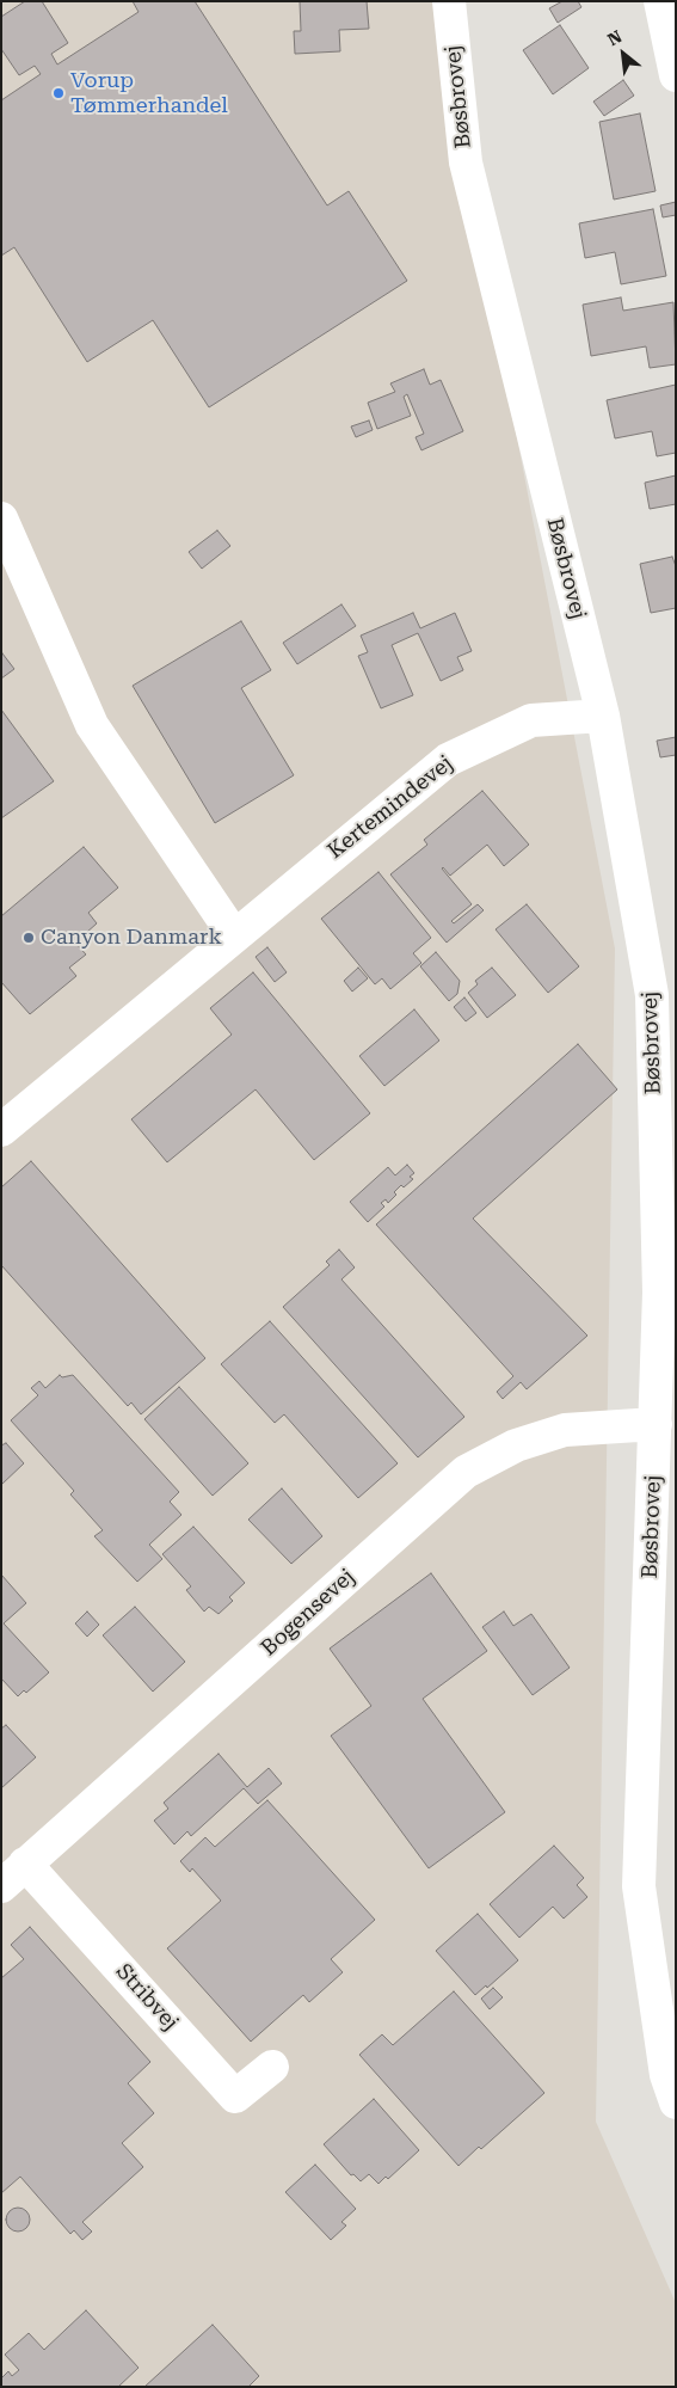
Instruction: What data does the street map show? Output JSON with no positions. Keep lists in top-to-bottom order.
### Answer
{
  "streets": {
    "street": [
      "Bøsbrovej",
      "Kertemindevej",
      "Bogensevej",
      "Stribvej"
    ]
  },
  "crossings": [
    ["Bøsbrovej", "Kertemindevej"],
    ["Bøsbrovej", "Bogensevej"],
    ["Bogensevej", "Stribvej"]
  ],
  "places": ["Vorup Tømmerhandel", "Canyon Danmark"],
  "north": "top left"
}
